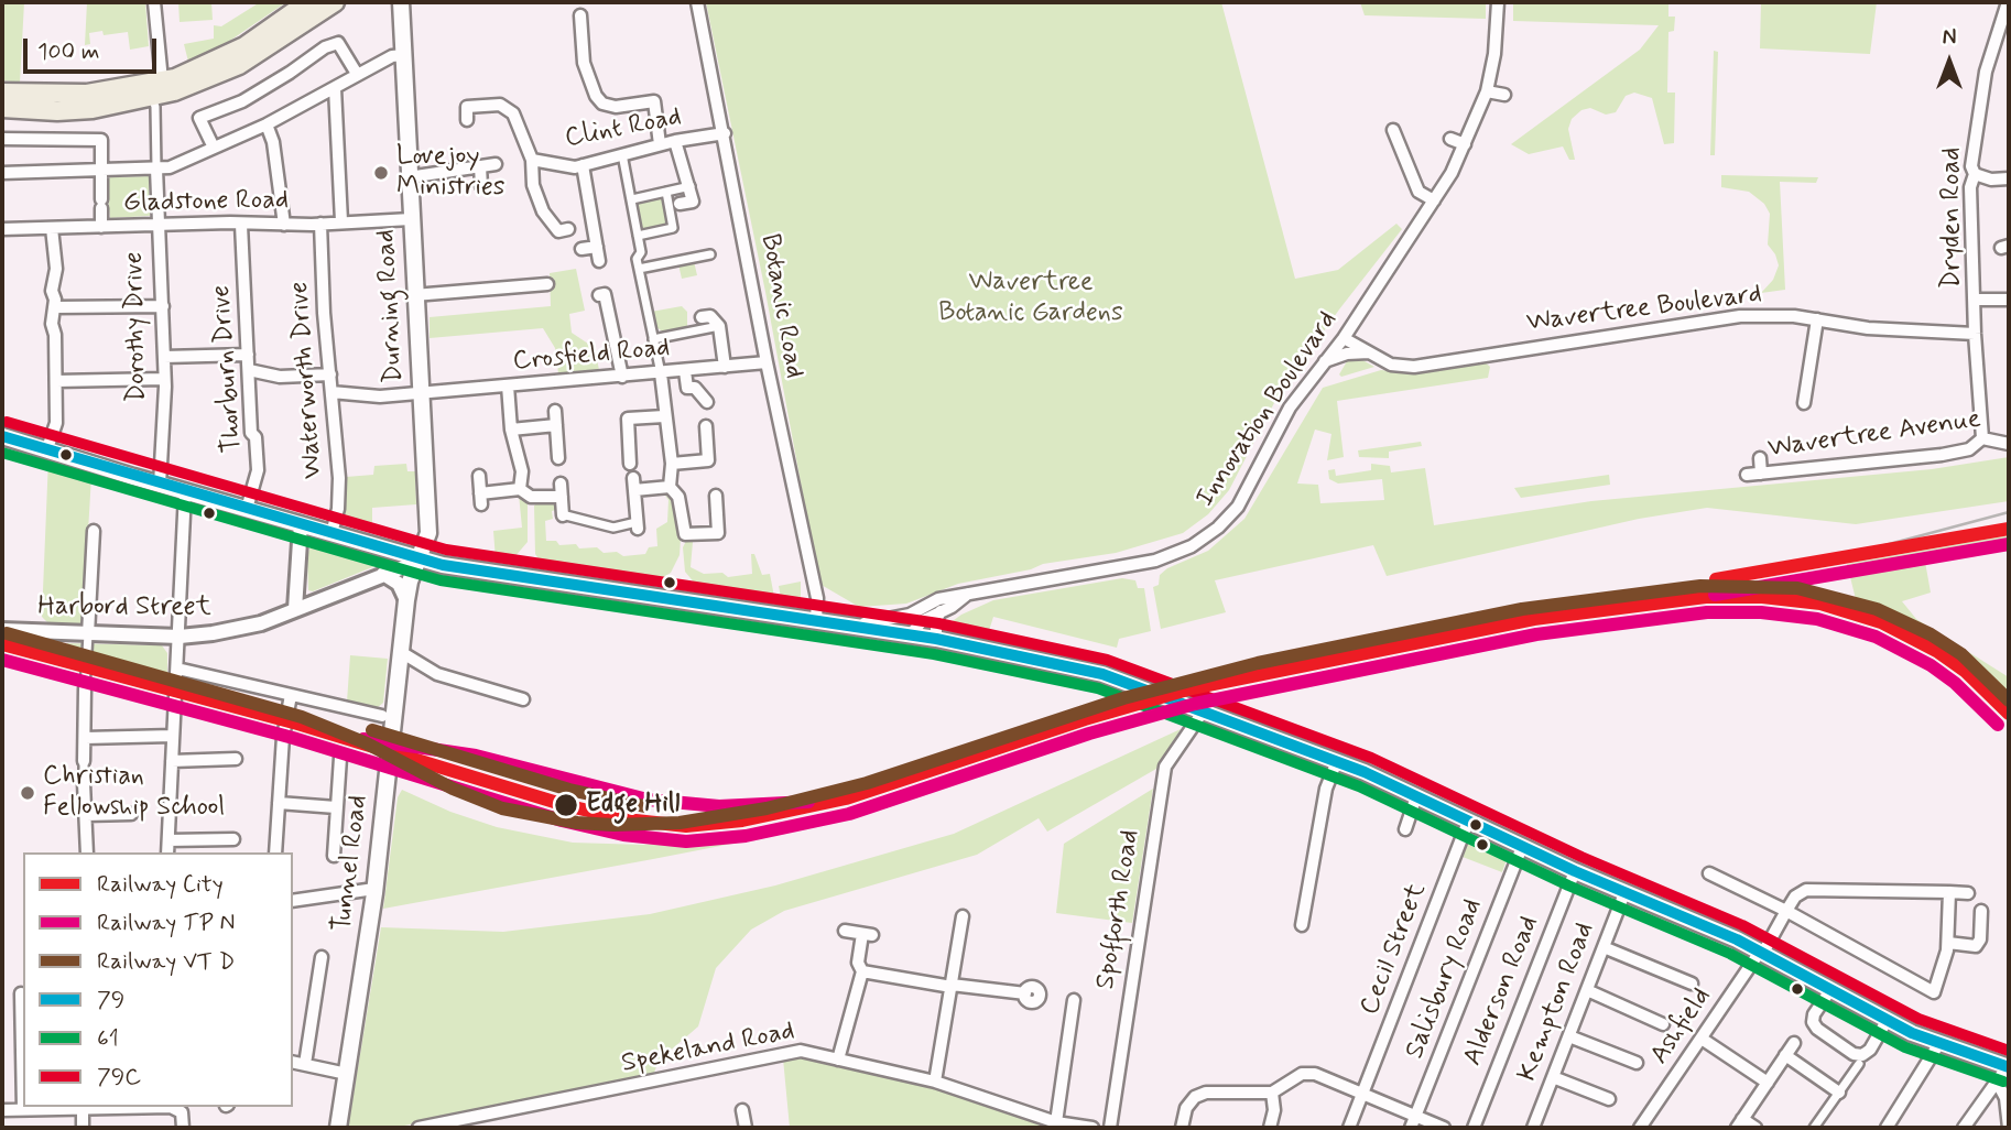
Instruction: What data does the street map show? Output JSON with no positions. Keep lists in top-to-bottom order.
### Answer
{
  "streets": {
    "main road": ["Durning Road", "Tunnel Road"],
    "street": [
      "Clint Road",
      "Gladstone Road",
      "Dryden Road",
      "Botanic Road",
      "Wavertree Boulevard",
      "Dorothy Drive",
      "Crosfield Road",
      "Thorburn Drive",
      "Waterworth Drive",
      "Innovation Boulevard",
      "Wavertree Avenue",
      "Harbord Street",
      "Spofforth Road",
      "Cecil Street",
      "Salisbury Road",
      "Alderson Road",
      "Kempton Road",
      "Ashfield",
      "Spekeland Road"
    ]
  },
  "crossings": [
    ["Clint Road", "Botanic Road"],
    ["Gladstone Road", "Durning Road"],
    ["Gladstone Road", "Dorothy Drive"],
    ["Gladstone Road", "Thorburn Drive"],
    ["Gladstone Road", "Waterworth Drive"],
    ["Dryden Road", "Wavertree Boulevard"],
    ["Dryden Road", "Wavertree Avenue"],
    ["Durning Road", "Crosfield Road"],
    ["Durning Road", "Harbord Street"],
    ["Durning Road", "Tunnel Road"],
    ["Botanic Road", "Crosfield Road"],
    ["Wavertree Boulevard", "Innovation Boulevard"],
    ["Crosfield Road", "Waterworth Drive"],
    ["Harbord Street", "Tunnel Road"]
  ],
  "parks": ["Wavertree Botanic Gardens"],
  "places": ["Lovejoy Ministries", "Christian Fellowship School", "Edge Hill"],
  "lines": [
    "transit line 79C",
    "transit line 79",
    "transit line 61",
    "rail line City"
  ],
  "legend": [
    "Railway City",
    "Railway TP N",
    "Railway VT D",
    "79",
    "61",
    "79C"
  ],
  "scale_bar": "100 m",
  "north": "top"
}
